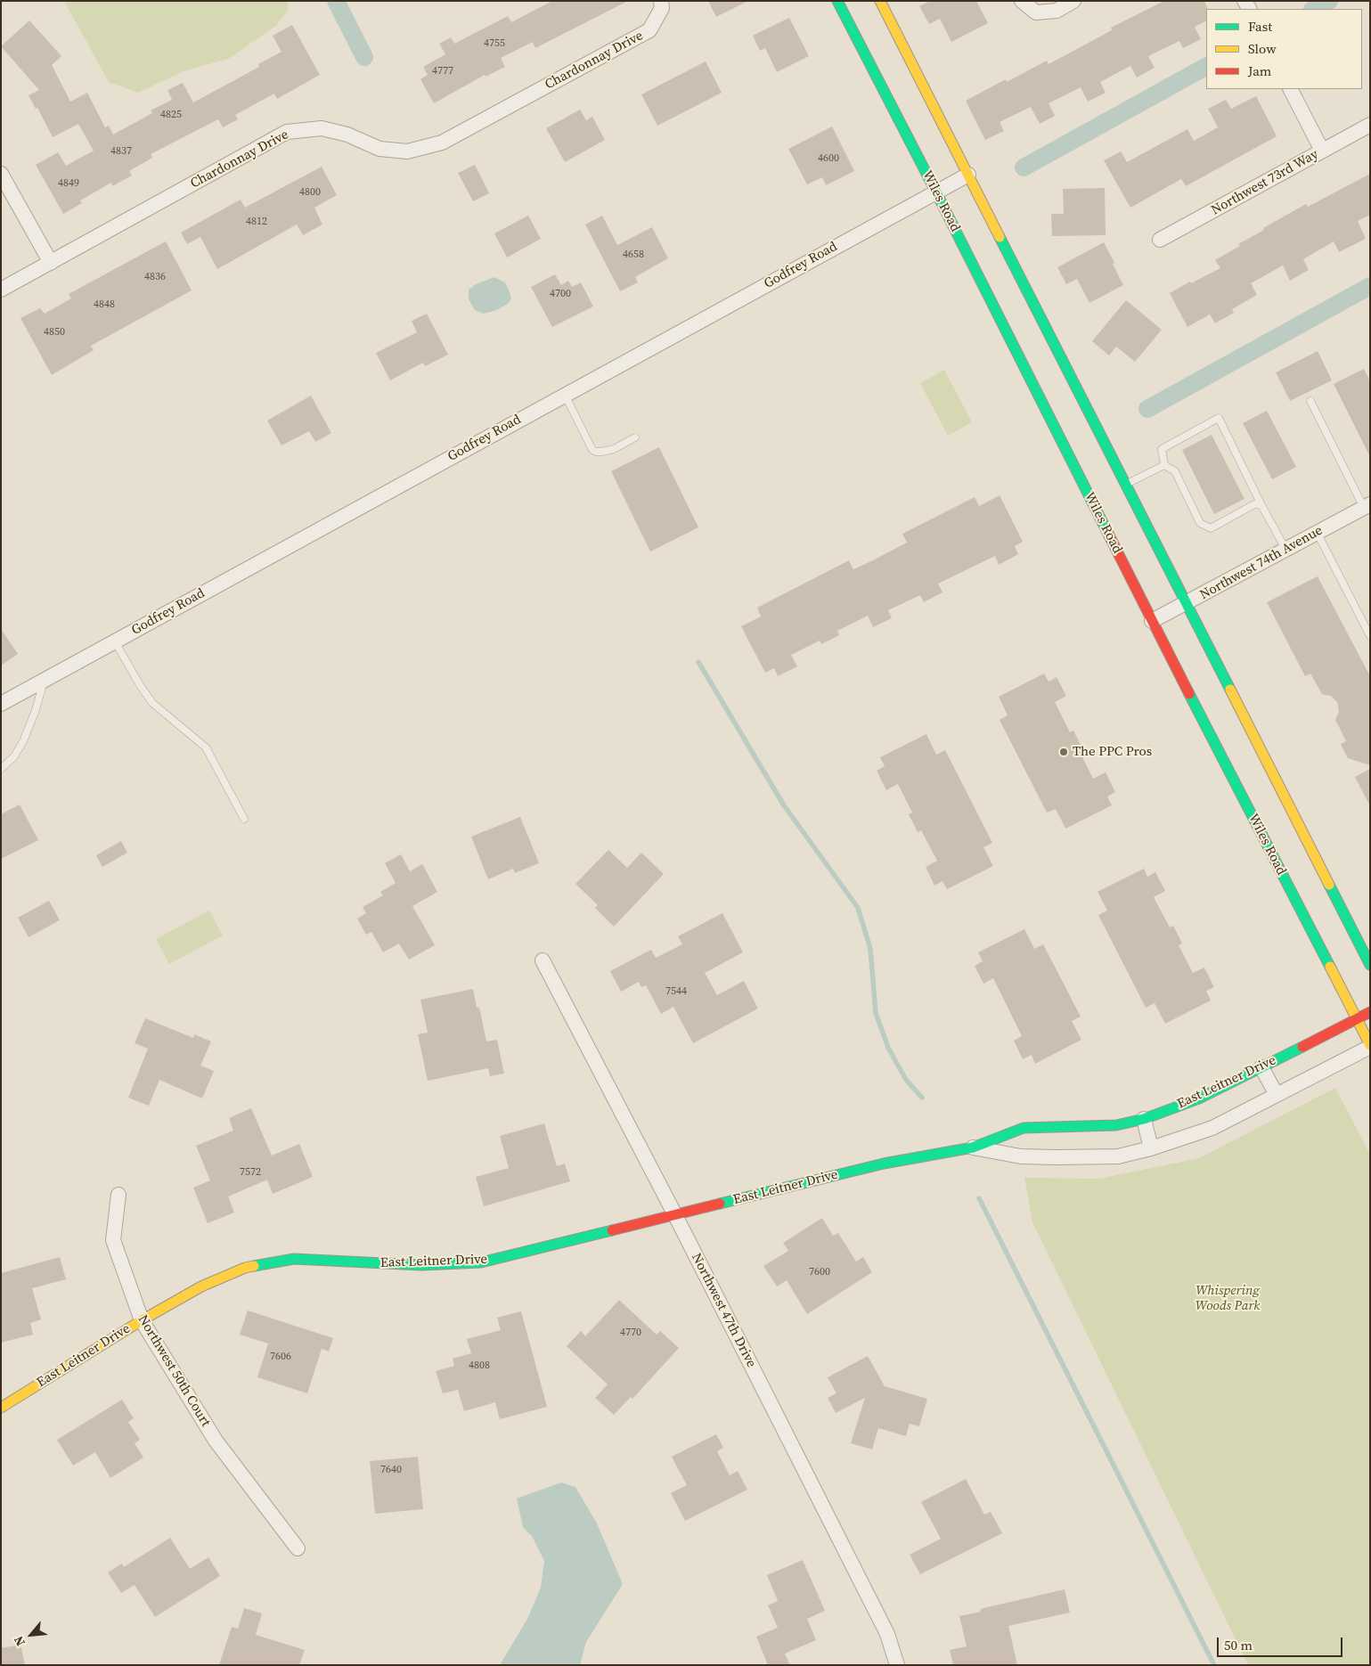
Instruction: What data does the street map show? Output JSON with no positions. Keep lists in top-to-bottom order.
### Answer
{
  "streets": {
    "main road": ["Wiles Road", "East Leitner Drive"],
    "street": [
      "Chardonnay Drive",
      "Northwest 73rd Way",
      "Godfrey Road",
      "Northwest 74th Avenue",
      "Northwest 47th Drive",
      "Northwest 50th Court"
    ]
  },
  "crossings": [
    ["Wiles Road", "Godfrey Road"],
    ["Wiles Road", "Northwest 74th Avenue"],
    ["Wiles Road", "East Leitner Drive"],
    ["East Leitner Drive", "Northwest 47th Drive"],
    ["East Leitner Drive", "Northwest 50th Court"]
  ],
  "parks": ["Whispering Woods Park"],
  "places": ["The PPC Pros"],
  "house_numbers": [
    "4755",
    "4777",
    "4825",
    "4837",
    "4600",
    "4849",
    "4800",
    "4812",
    "4658",
    "4836",
    "4700",
    "4848",
    "4850",
    "7544",
    "7572",
    "7600",
    "4770",
    "7606",
    "4808",
    "7640"
  ],
  "legend": ["Fast", "Slow", "Jam"],
  "scale_bar": "50 m",
  "north": "bottom left"
}
